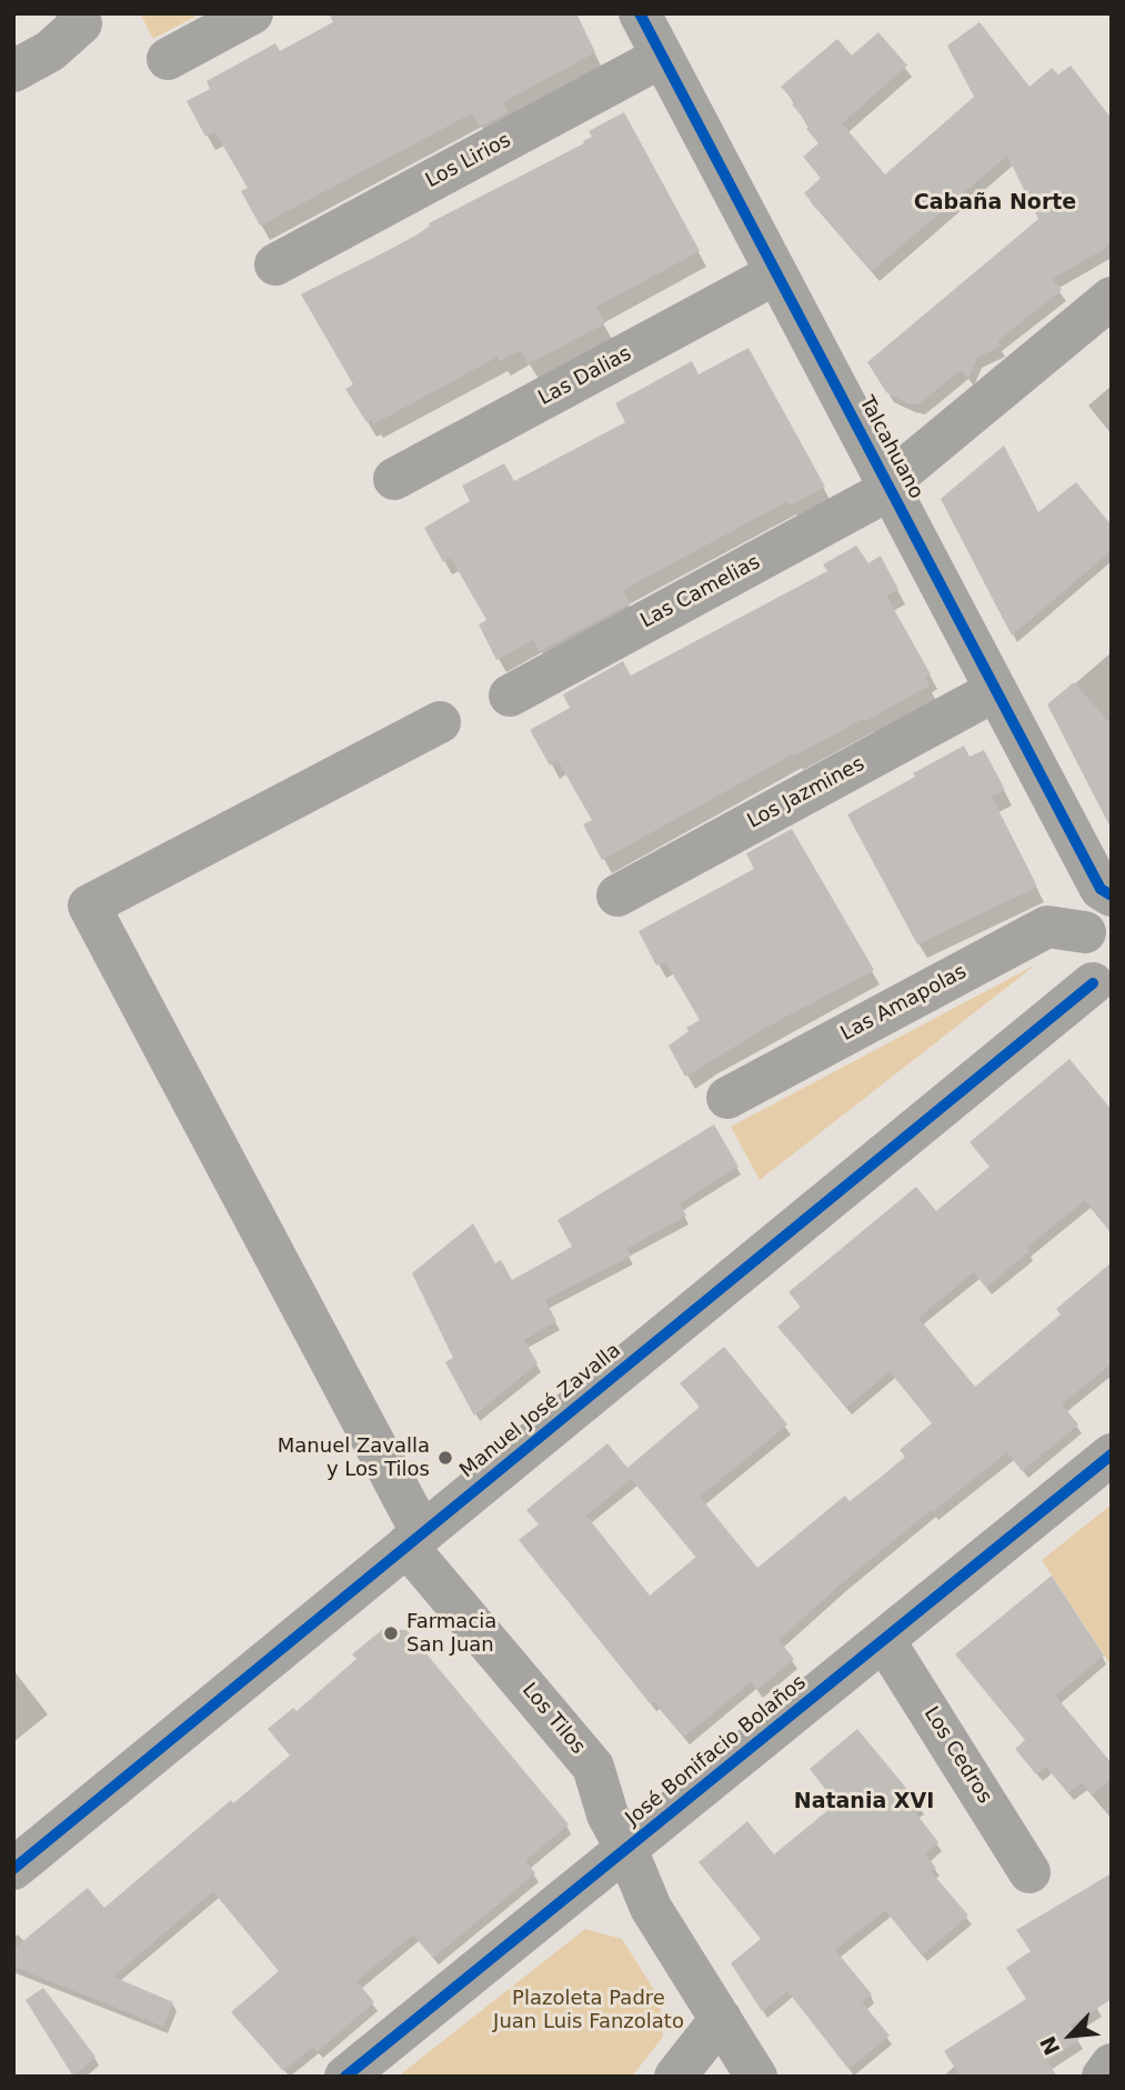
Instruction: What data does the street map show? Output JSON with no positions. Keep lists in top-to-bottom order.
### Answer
{
  "streets": {
    "street": [
      "Los Lirios",
      "Las Dalias",
      "Talcahuano",
      "Las Camelias",
      "Los Jazmines",
      "Las Amapolas",
      "Manuel José Zavalla",
      "Los Tilos",
      "José Bonifacio Bolaños",
      "Los Cedros"
    ]
  },
  "crossings": [
    ["Los Lirios", "Talcahuano"],
    ["Las Dalias", "Talcahuano"],
    ["Talcahuano", "Las Camelias"],
    ["Talcahuano", "Los Jazmines"],
    ["Talcahuano", "Las Amapolas"],
    ["Manuel José Zavalla", "Los Tilos"],
    ["Los Tilos", "José Bonifacio Bolaños"],
    ["José Bonifacio Bolaños", "Los Cedros"]
  ],
  "districts": ["Cabaña Norte", "Natania XVI"],
  "parks": ["Plazoleta Padre Juan Luis Fanzolato"],
  "places": ["Manuel Zavalla y Los Tilos", "Farmacia San Juan"],
  "north": "bottom left"
}
